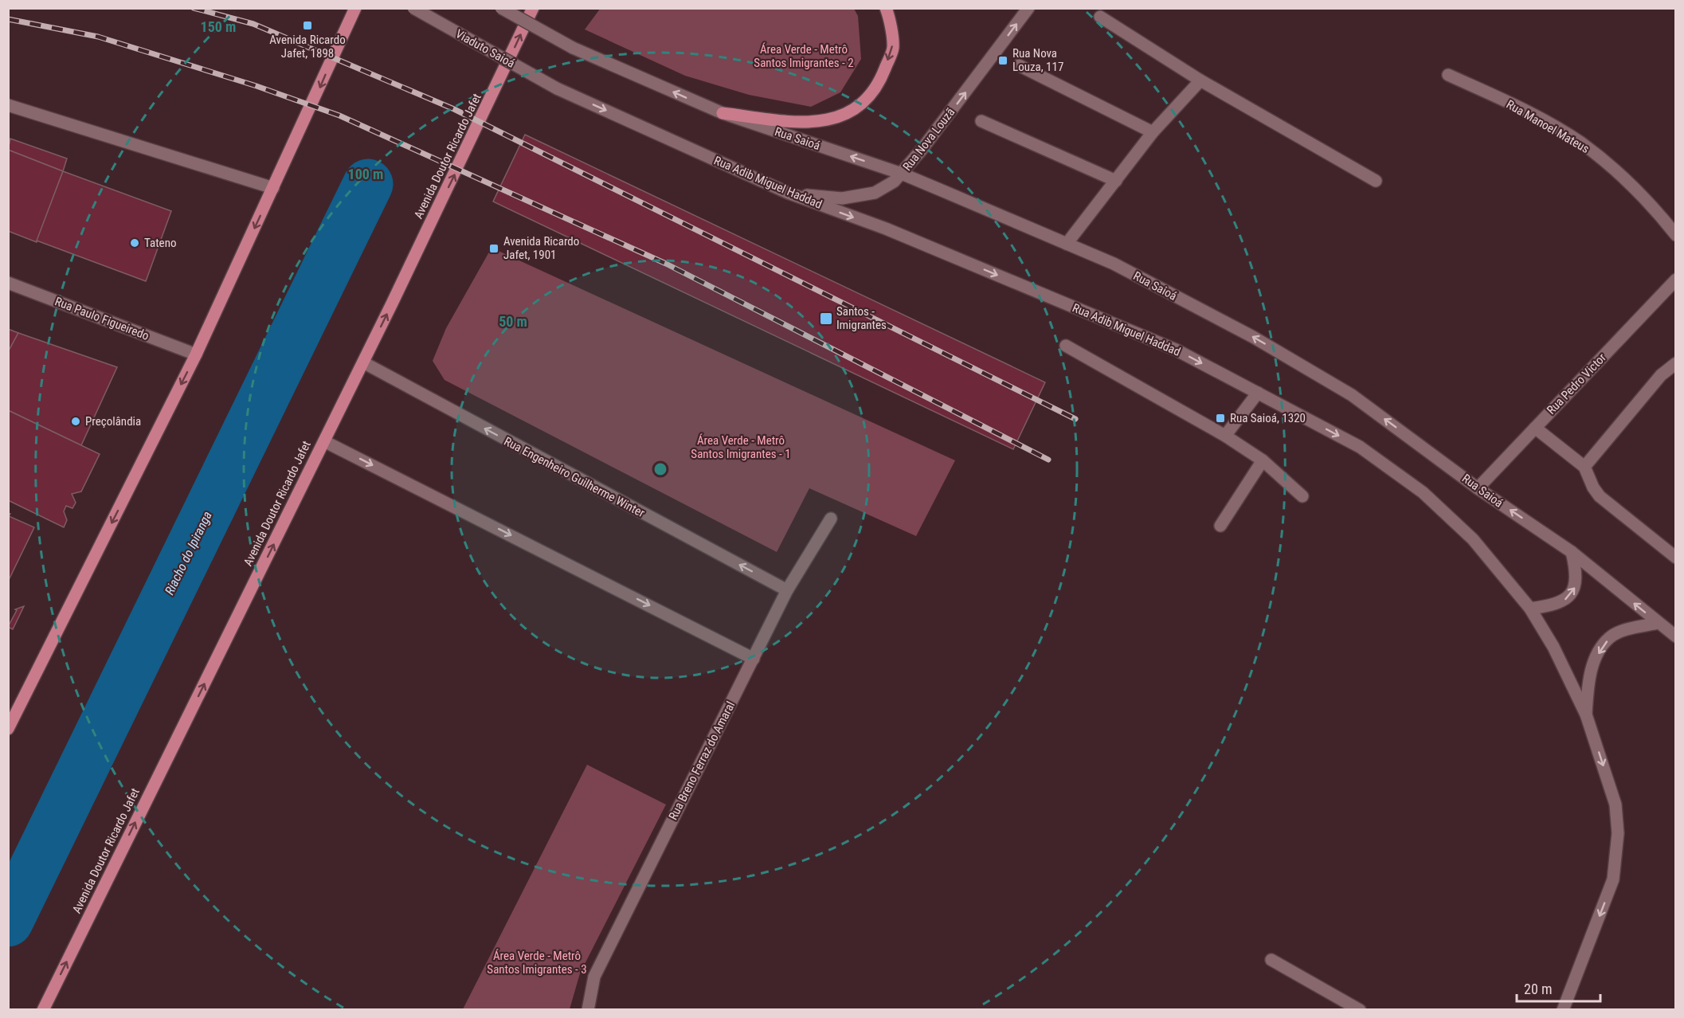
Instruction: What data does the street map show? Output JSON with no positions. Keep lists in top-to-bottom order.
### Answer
{
  "streets": {
    "main road": ["Avenida Doutor Ricardo Jafet"],
    "street": [
      "Viaduto Saioá",
      "Rua Manoel Mateus",
      "Rua Saioá",
      "Rua Nova Louzã",
      "Rua Adib Miguel Haddad",
      "Rua Paulo Figueiredo",
      "Rua Pedro Victor",
      "Rua Engenheiro Guilherme Winter",
      "Rua Breno Ferraz do Amaral"
    ]
  },
  "crossings": [
    ["Viaduto Saioá", "Rua Adib Miguel Haddad"],
    ["Rua Saioá", "Rua Nova Louzã"],
    ["Rua Saioá", "Rua Pedro Victor"],
    ["Rua Nova Louzã", "Rua Adib Miguel Haddad"],
    ["Avenida Doutor Ricardo Jafet", "Rua Engenheiro Guilherme Winter"],
    ["Rua Engenheiro Guilherme Winter", "Rua Breno Ferraz do Amaral"]
  ],
  "one_way": ["Rua Nova Louzã", "Avenida Doutor Ricardo Jafet", "Rua Adib Miguel Haddad"],
  "water": ["Riacho do Ipiranga"],
  "parks": ["Área Verde - Metrô Santos Imigrantes - 2", "Área Verde - Metrô Santos Imigrantes - 1", "Área Verde - Metrô Santos Imigrantes - 3"],
  "places": {
    "transit": [
      "Avenida Ricardo Jafet, 1898",
      "Rua Nova Louza, 117",
      "Avenida Ricardo Jafet, 1901",
      "Santos - Imigrantes",
      "Rua Saioá, 1320"
    ],
    "other": ["Tateno", "Preçolândia"]
  },
  "scale_bar": "20 m",
  "rings": ["150 m", "100 m", "50 m"]
}
